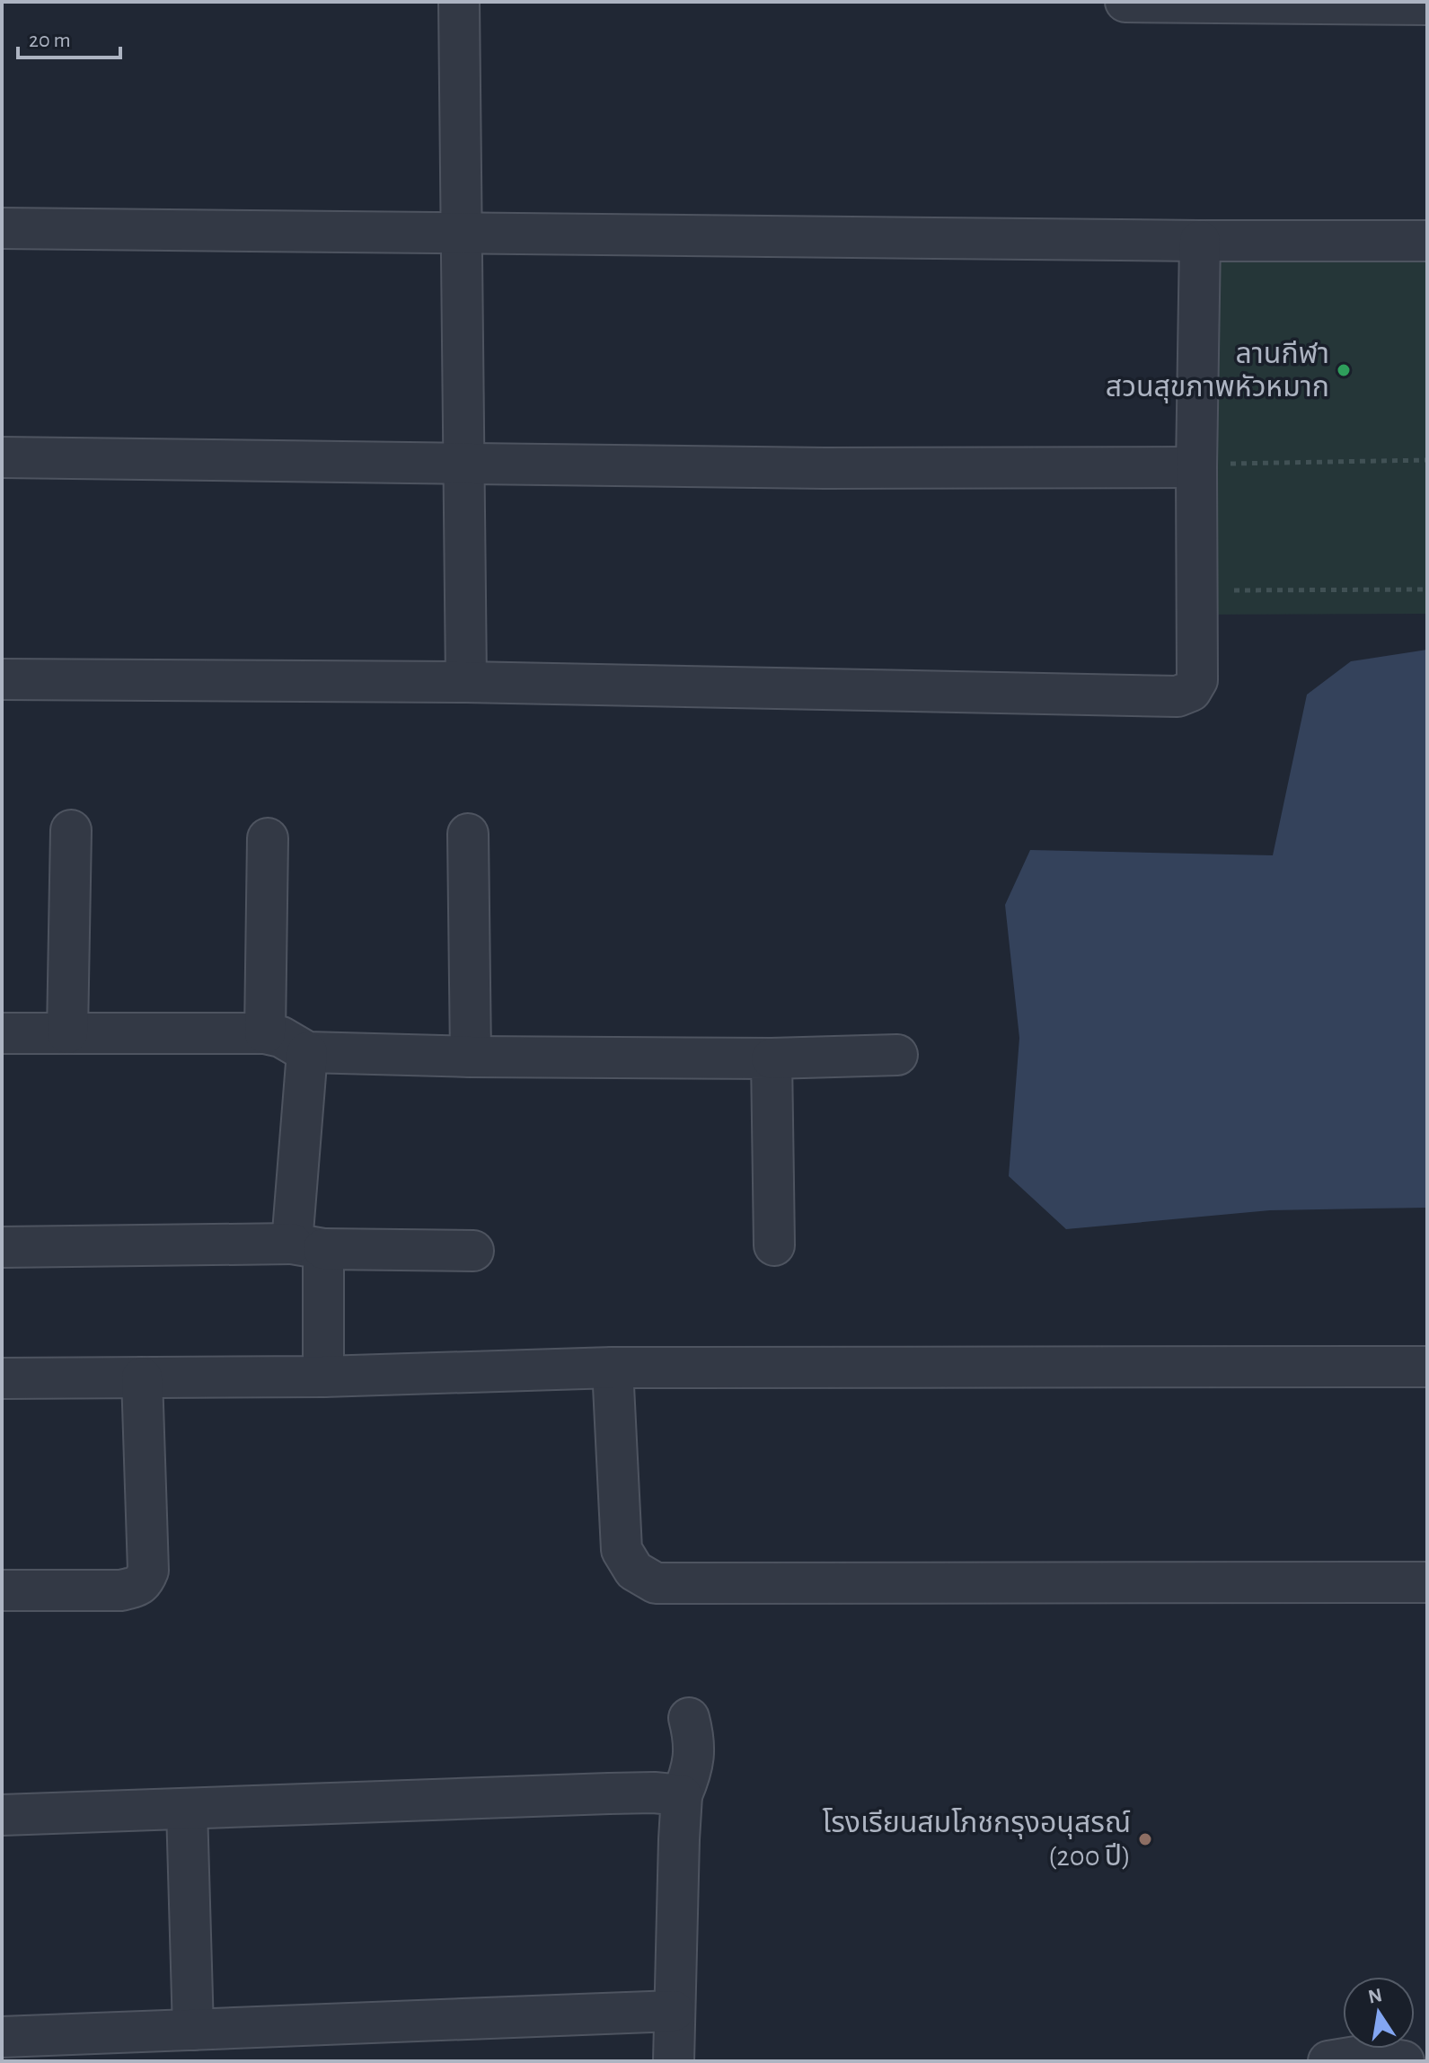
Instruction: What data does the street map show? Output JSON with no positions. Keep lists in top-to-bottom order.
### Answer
{
  "places": ["ลานกีฬา สวนสุขภาพหัวหมาก", "โรงเรียนสมโภชกรุงอนุสรณ์ (200 ปี)"],
  "scale_bar": "20 m",
  "north": "top"
}
